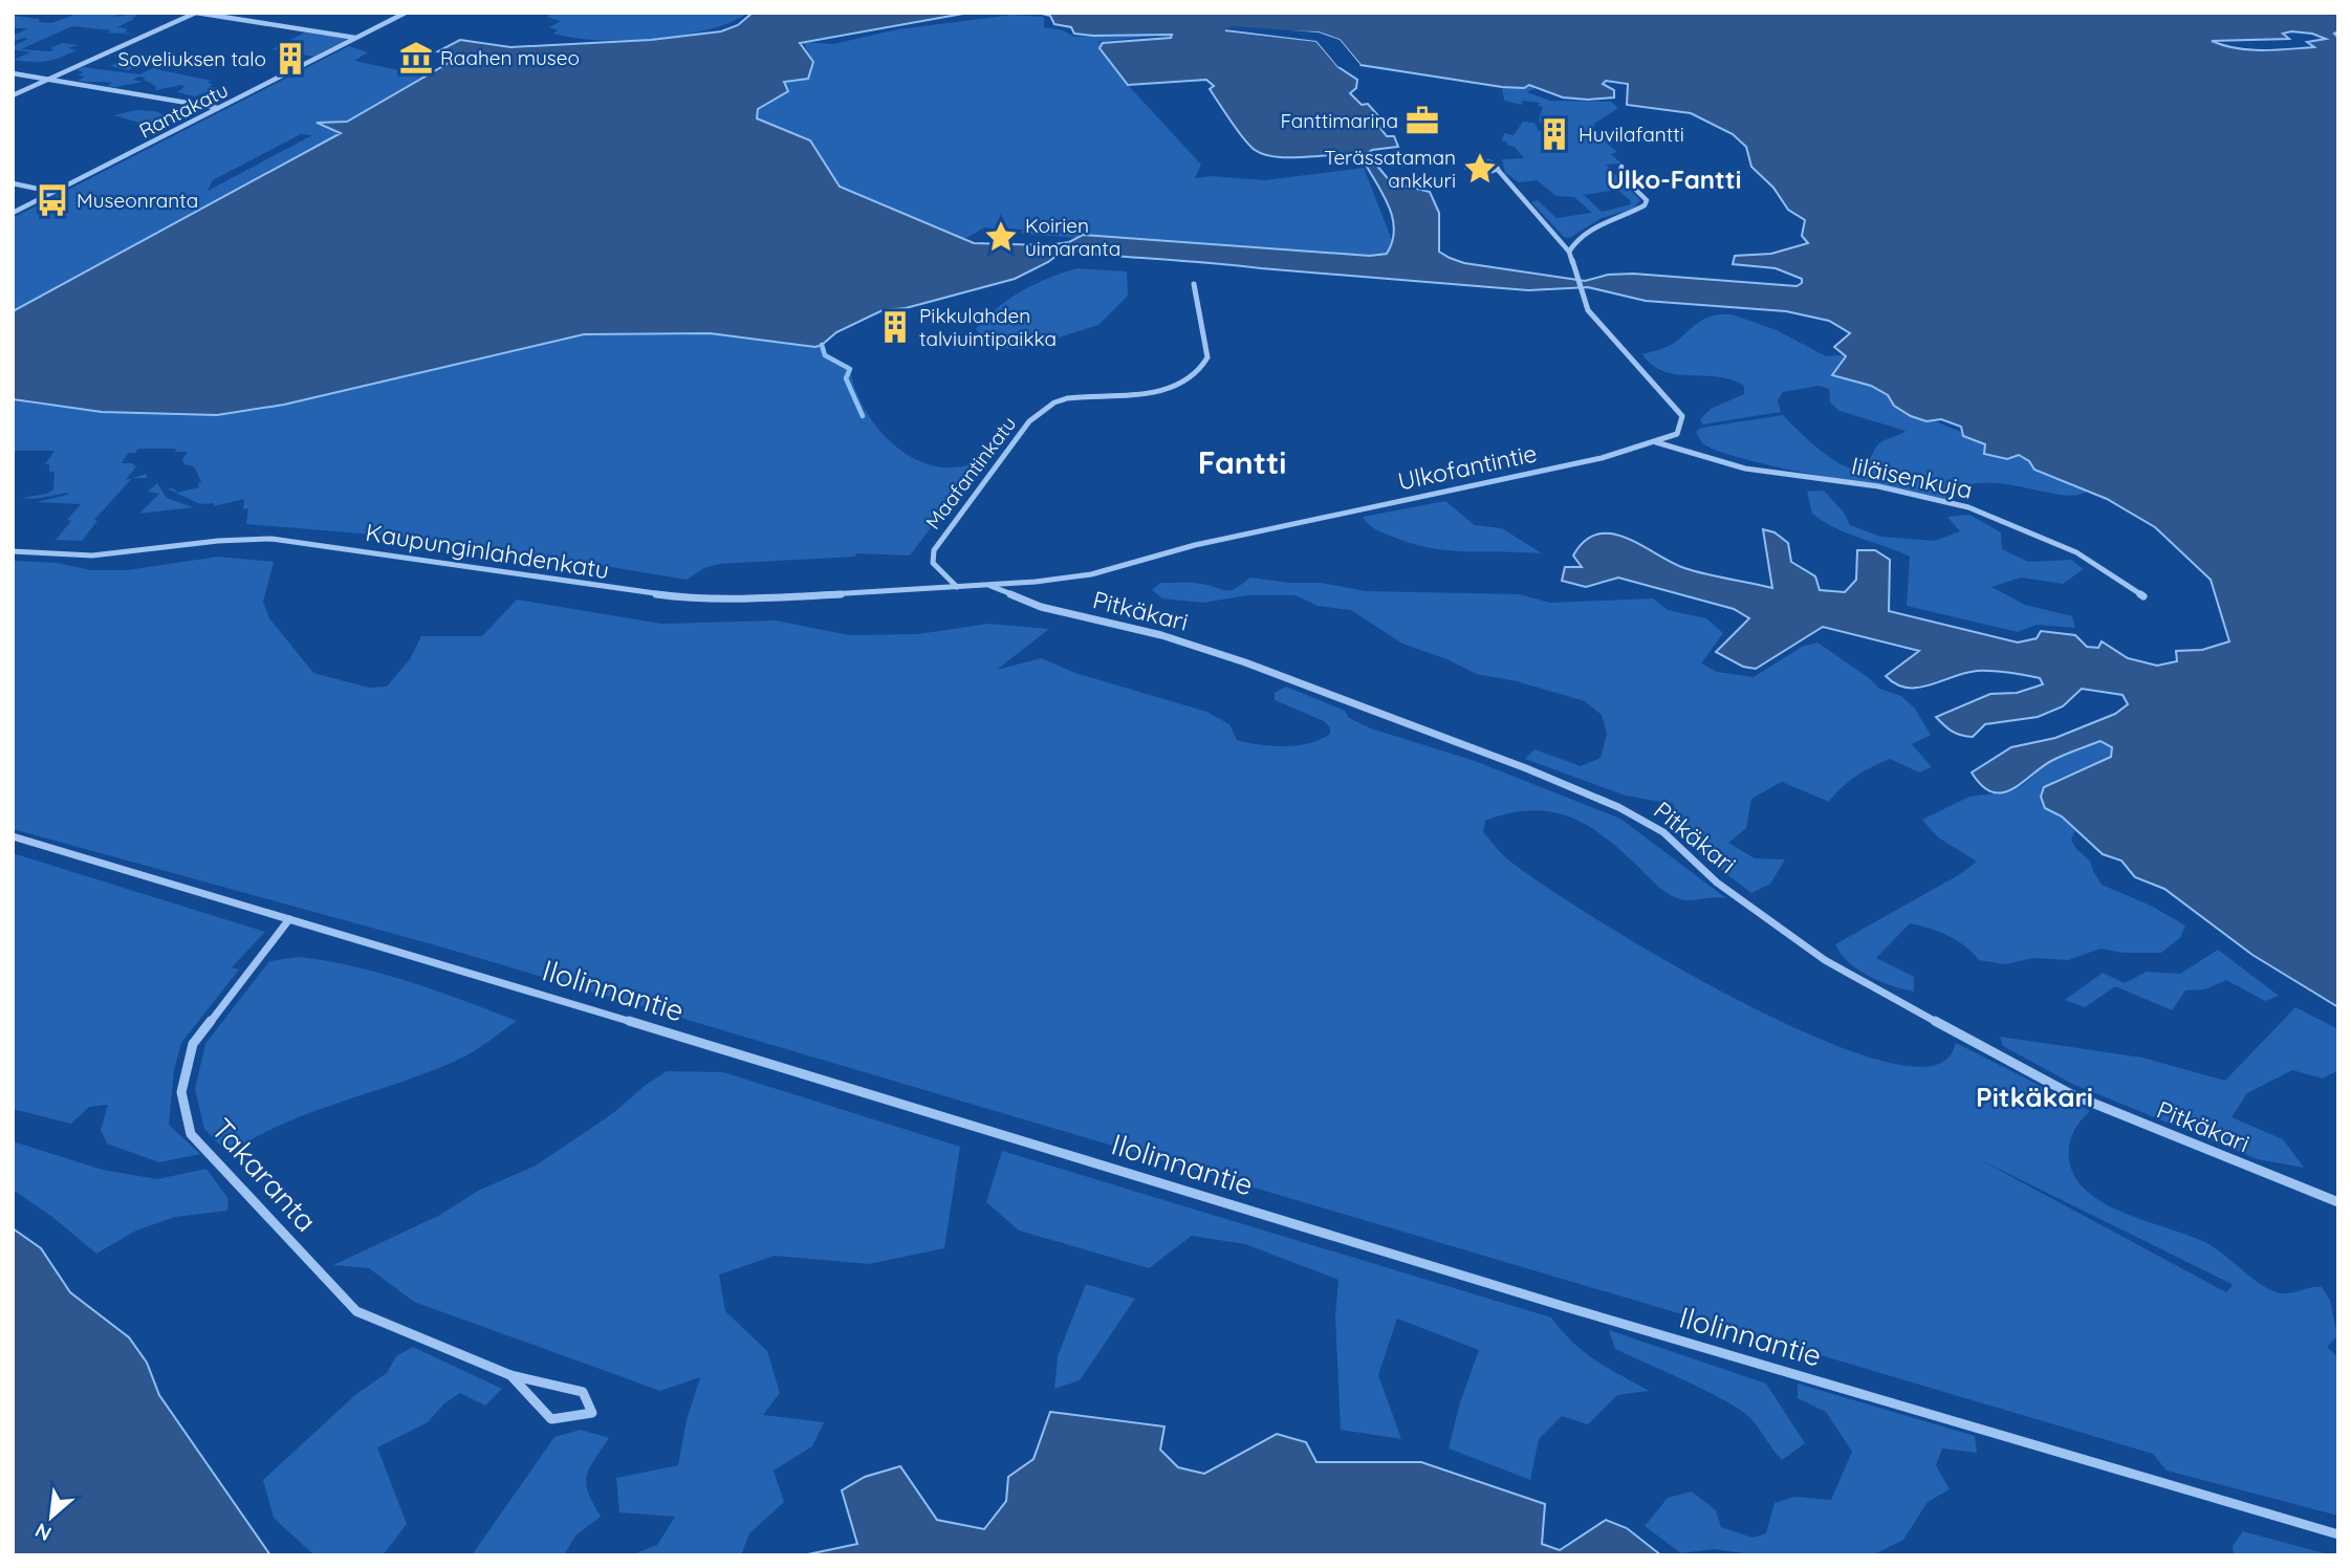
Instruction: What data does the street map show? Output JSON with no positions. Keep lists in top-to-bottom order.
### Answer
{
  "streets": {
    "street": [
      "Rantakatu",
      "Ulkofantintie",
      "Maafantinkatu",
      "Iiläisenkuja",
      "Kaupunginlahdenkatu",
      "Pitkäkari",
      "Ilolinnantie",
      "Takaranta"
    ]
  },
  "crossings": [
    ["Ulkofantintie", "Maafantinkatu"],
    ["Ulkofantintie", "Iiläisenkuja"],
    ["Ulkofantintie", "Kaupunginlahdenkatu"],
    ["Ulkofantintie", "Pitkäkari"],
    ["Maafantinkatu", "Kaupunginlahdenkatu"],
    ["Ilolinnantie", "Takaranta"]
  ],
  "districts": ["Ulko-Fantti", "Fantti", "Pitkäkari"],
  "places": {
    "museum": ["Raahen museo"],
    "building": ["Soveliuksen talo", "Huvilafantti", "Pikkulahden talviuintipaikka"],
    "office": ["Fanttimarina"],
    "place": ["Terässataman ankkuri", "Koirien uimaranta"],
    "bus stop": ["Museonranta"]
  },
  "north": "bottom left"
}
